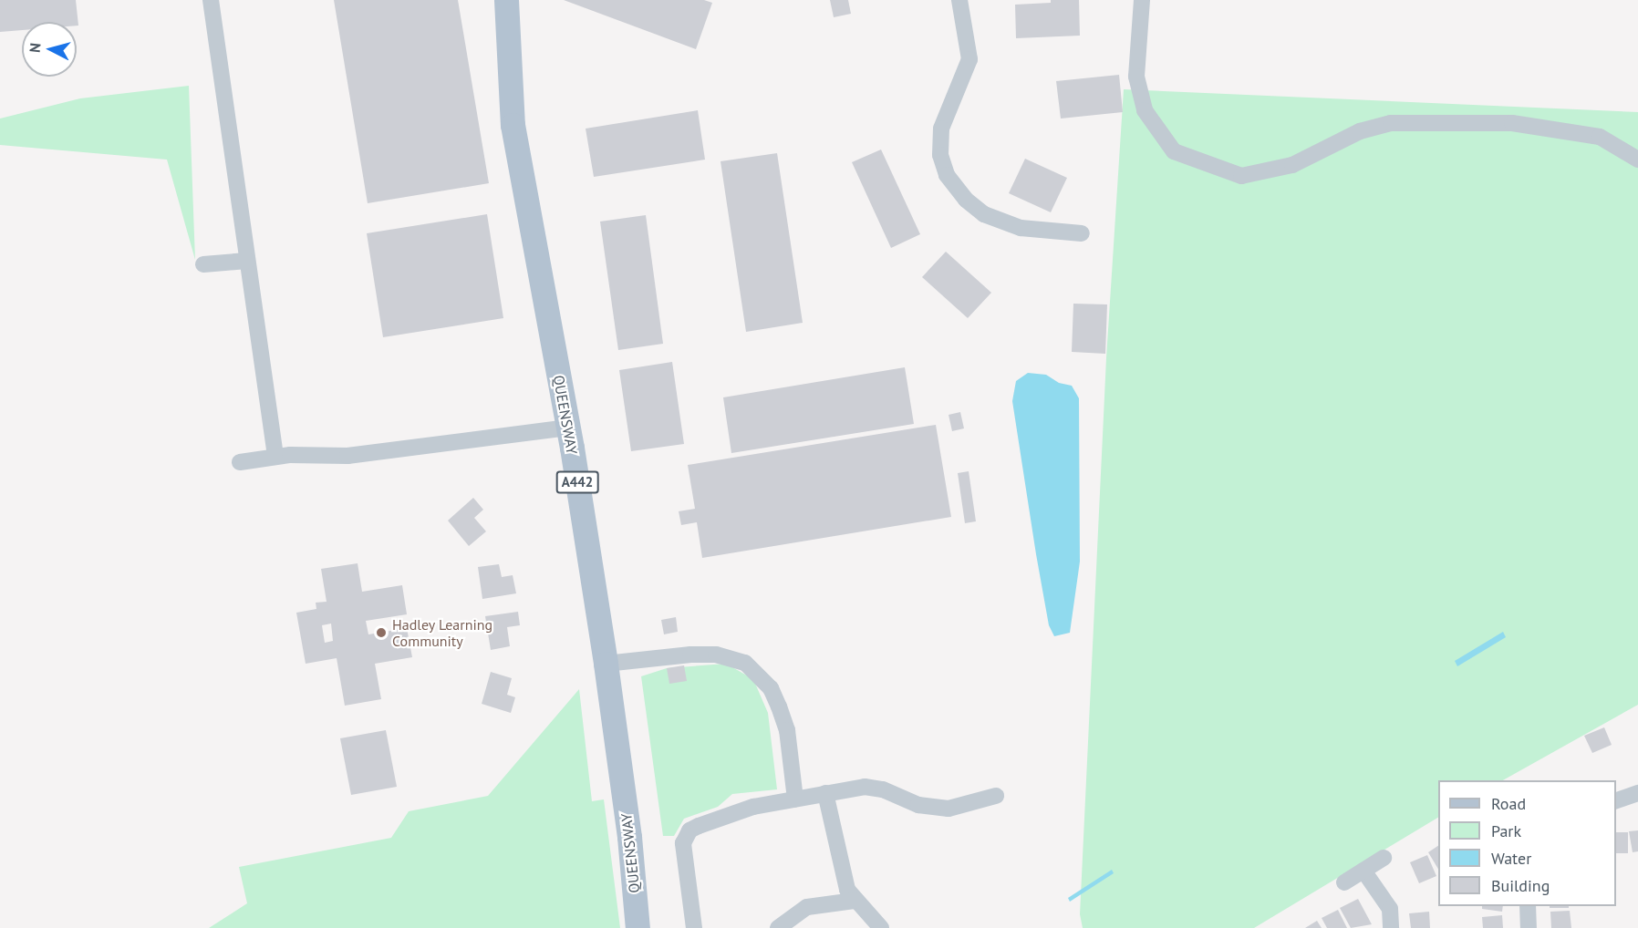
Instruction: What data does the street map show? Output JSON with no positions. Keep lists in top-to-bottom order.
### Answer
{
  "streets": {
    "main road": ["QUEENSWAY", "A442"]
  },
  "places": ["Hadley Learning Community"],
  "legend": [
    "Road",
    "Park",
    "Water",
    "Building"
  ],
  "north": "left"
}
